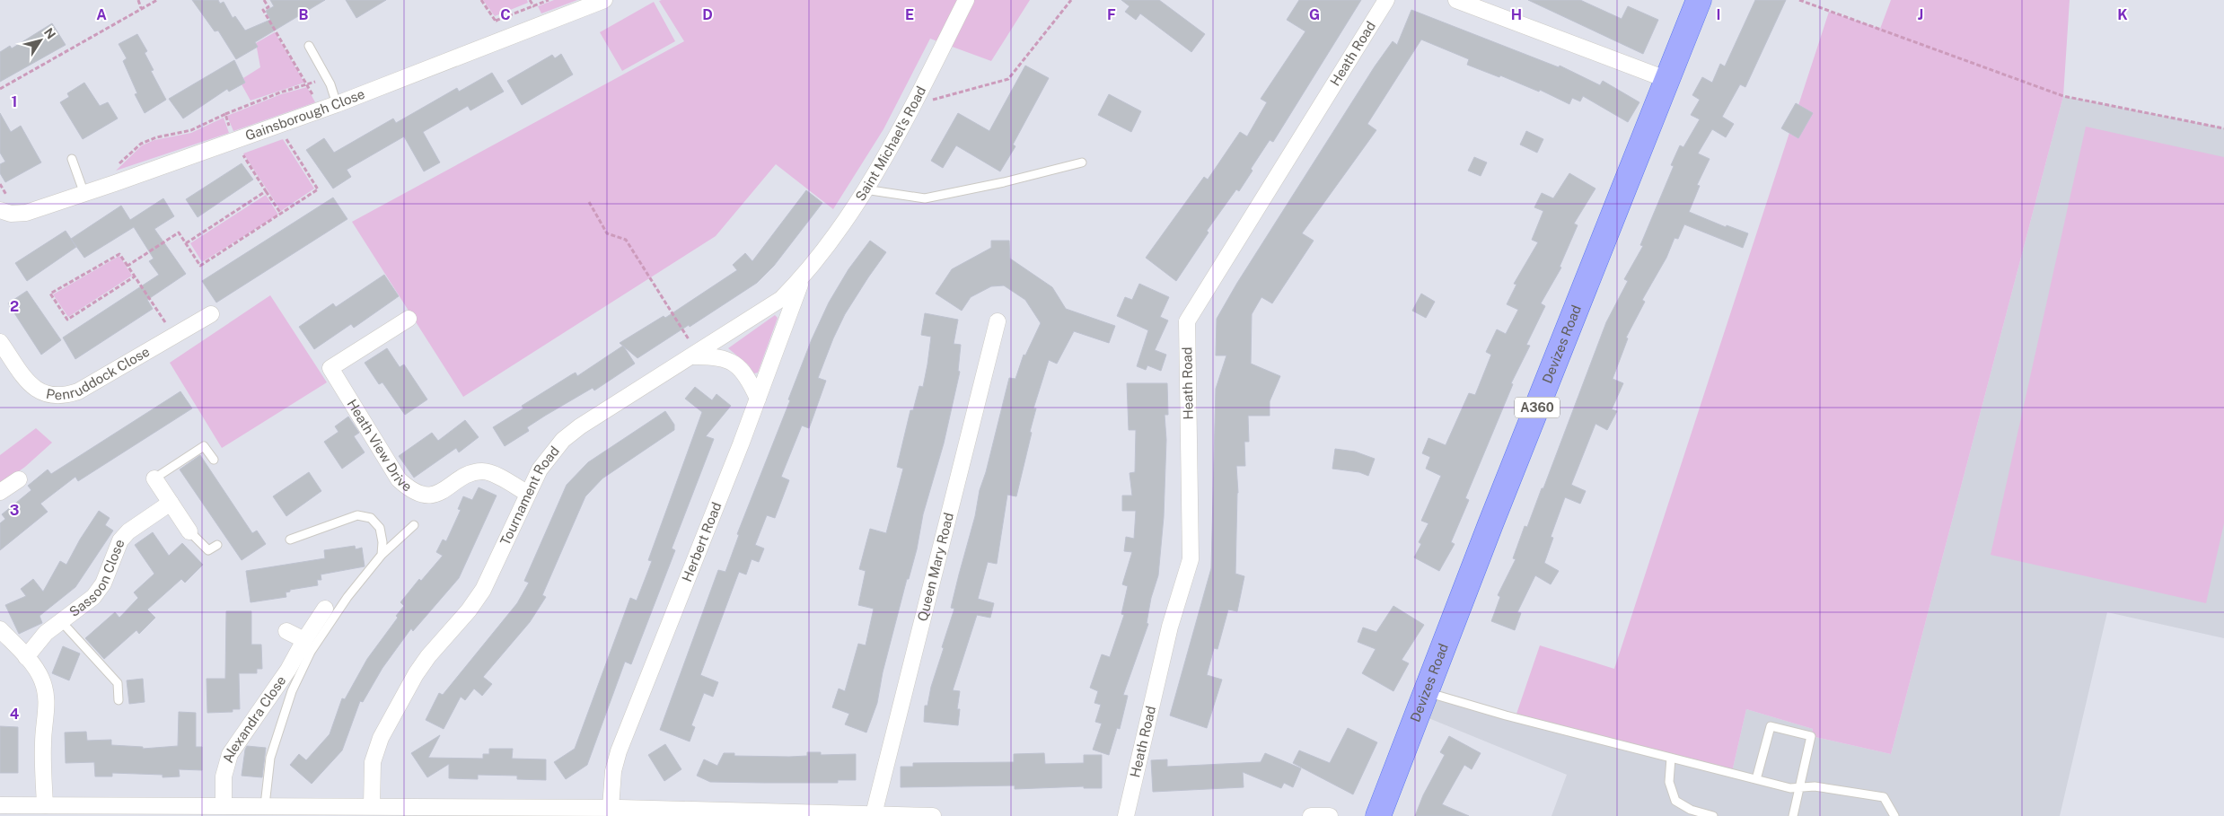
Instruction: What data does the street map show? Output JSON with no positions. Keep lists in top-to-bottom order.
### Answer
{
  "streets": {
    "main road": ["Devizes Road", "A360"],
    "street": [
      "Heath Road",
      "Gainsborough Close",
      "Saint Michael's Road",
      "Penruddock Close",
      "Heath View Drive",
      "Tournament Road",
      "Herbert Road",
      "Queen Mary Road",
      "Sassoon Close",
      "Alexandra Close"
    ]
  },
  "crossings": [
    ["Saint Michael's Road", "Tournament Road"],
    ["Saint Michael's Road", "Herbert Road"],
    ["Heath View Drive", "Tournament Road"],
    ["Tournament Road", "Herbert Road"]
  ],
  "north": "top right",
  "grid": {
    "columns": [
      "A",
      "B",
      "C",
      "D",
      "E",
      "F",
      "G",
      "H",
      "I",
      "J",
      "K"
    ],
    "rows": [
      "1",
      "2",
      "3",
      "4"
    ]
  }
}
